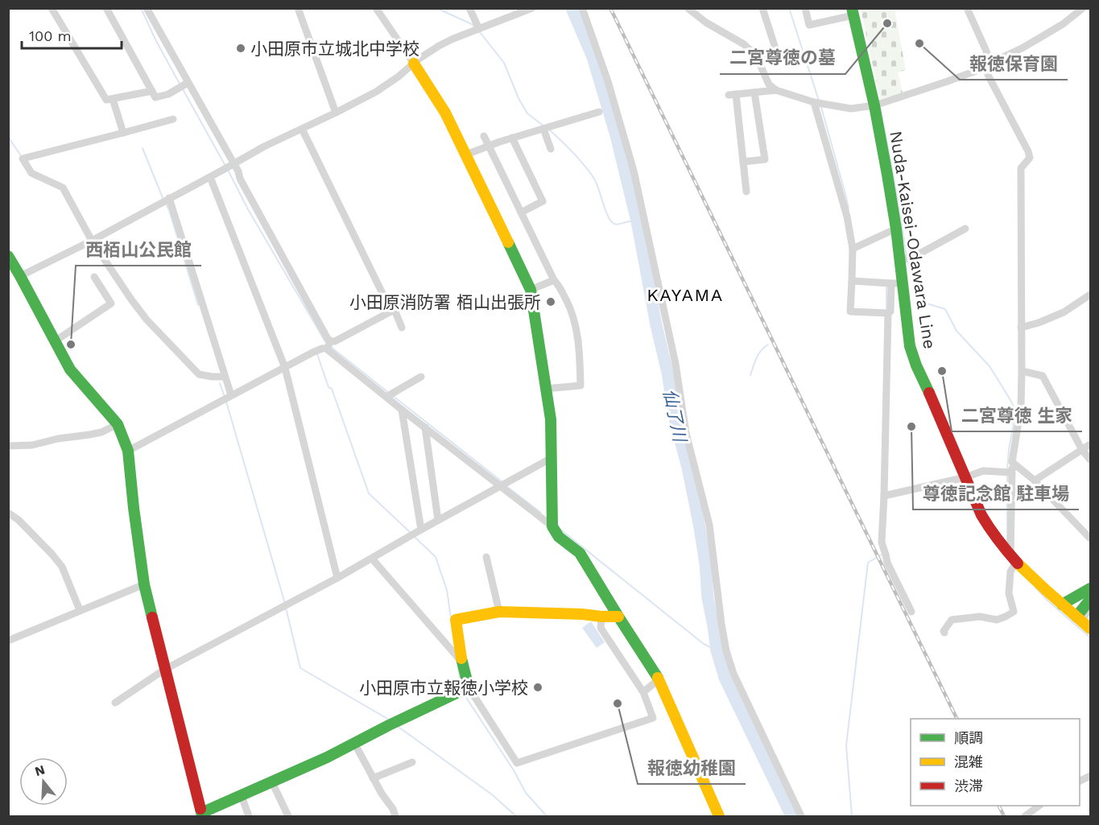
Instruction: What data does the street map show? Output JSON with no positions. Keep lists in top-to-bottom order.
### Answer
{
  "streets": {
    "street": ["Nuda-Kaisei-Odawara Line"]
  },
  "districts": ["KAYAMA"],
  "water": ["仙了川"],
  "places": [
    "二宮尊徳の墓",
    "報徳保育園",
    "小田原市立城北中学校",
    "小田原消防署 栢山出張所",
    "西栢山公民館",
    "二宮尊徳 生家",
    "尊徳記念館 駐車場",
    "小田原市立報徳小学校",
    "報徳幼稚園"
  ],
  "legend": ["順調", "混雑", "渋滞"],
  "scale_bar": "100 m",
  "north": "top"
}
